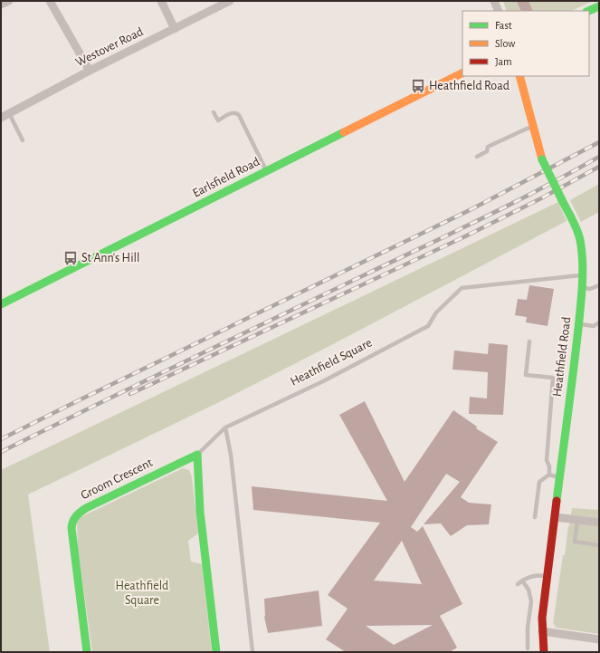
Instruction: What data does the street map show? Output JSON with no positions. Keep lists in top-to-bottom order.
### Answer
{
  "streets": {
    "street": [
      "Westover Road",
      "Earlsfield Road",
      "Heathfield Road",
      "Groom Crescent"
    ],
    "lane": ["Heathfield Square"]
  },
  "crossings": [
    ["Heathfield Road", "Heathfield Square"],
    ["Heathfield Square", "Groom Crescent"]
  ],
  "parks": ["Heathfield Square"],
  "places": {
    "bus stop": ["Heathfield Road", "St Ann's Hill"]
  },
  "legend": ["Fast", "Slow", "Jam"]
}
